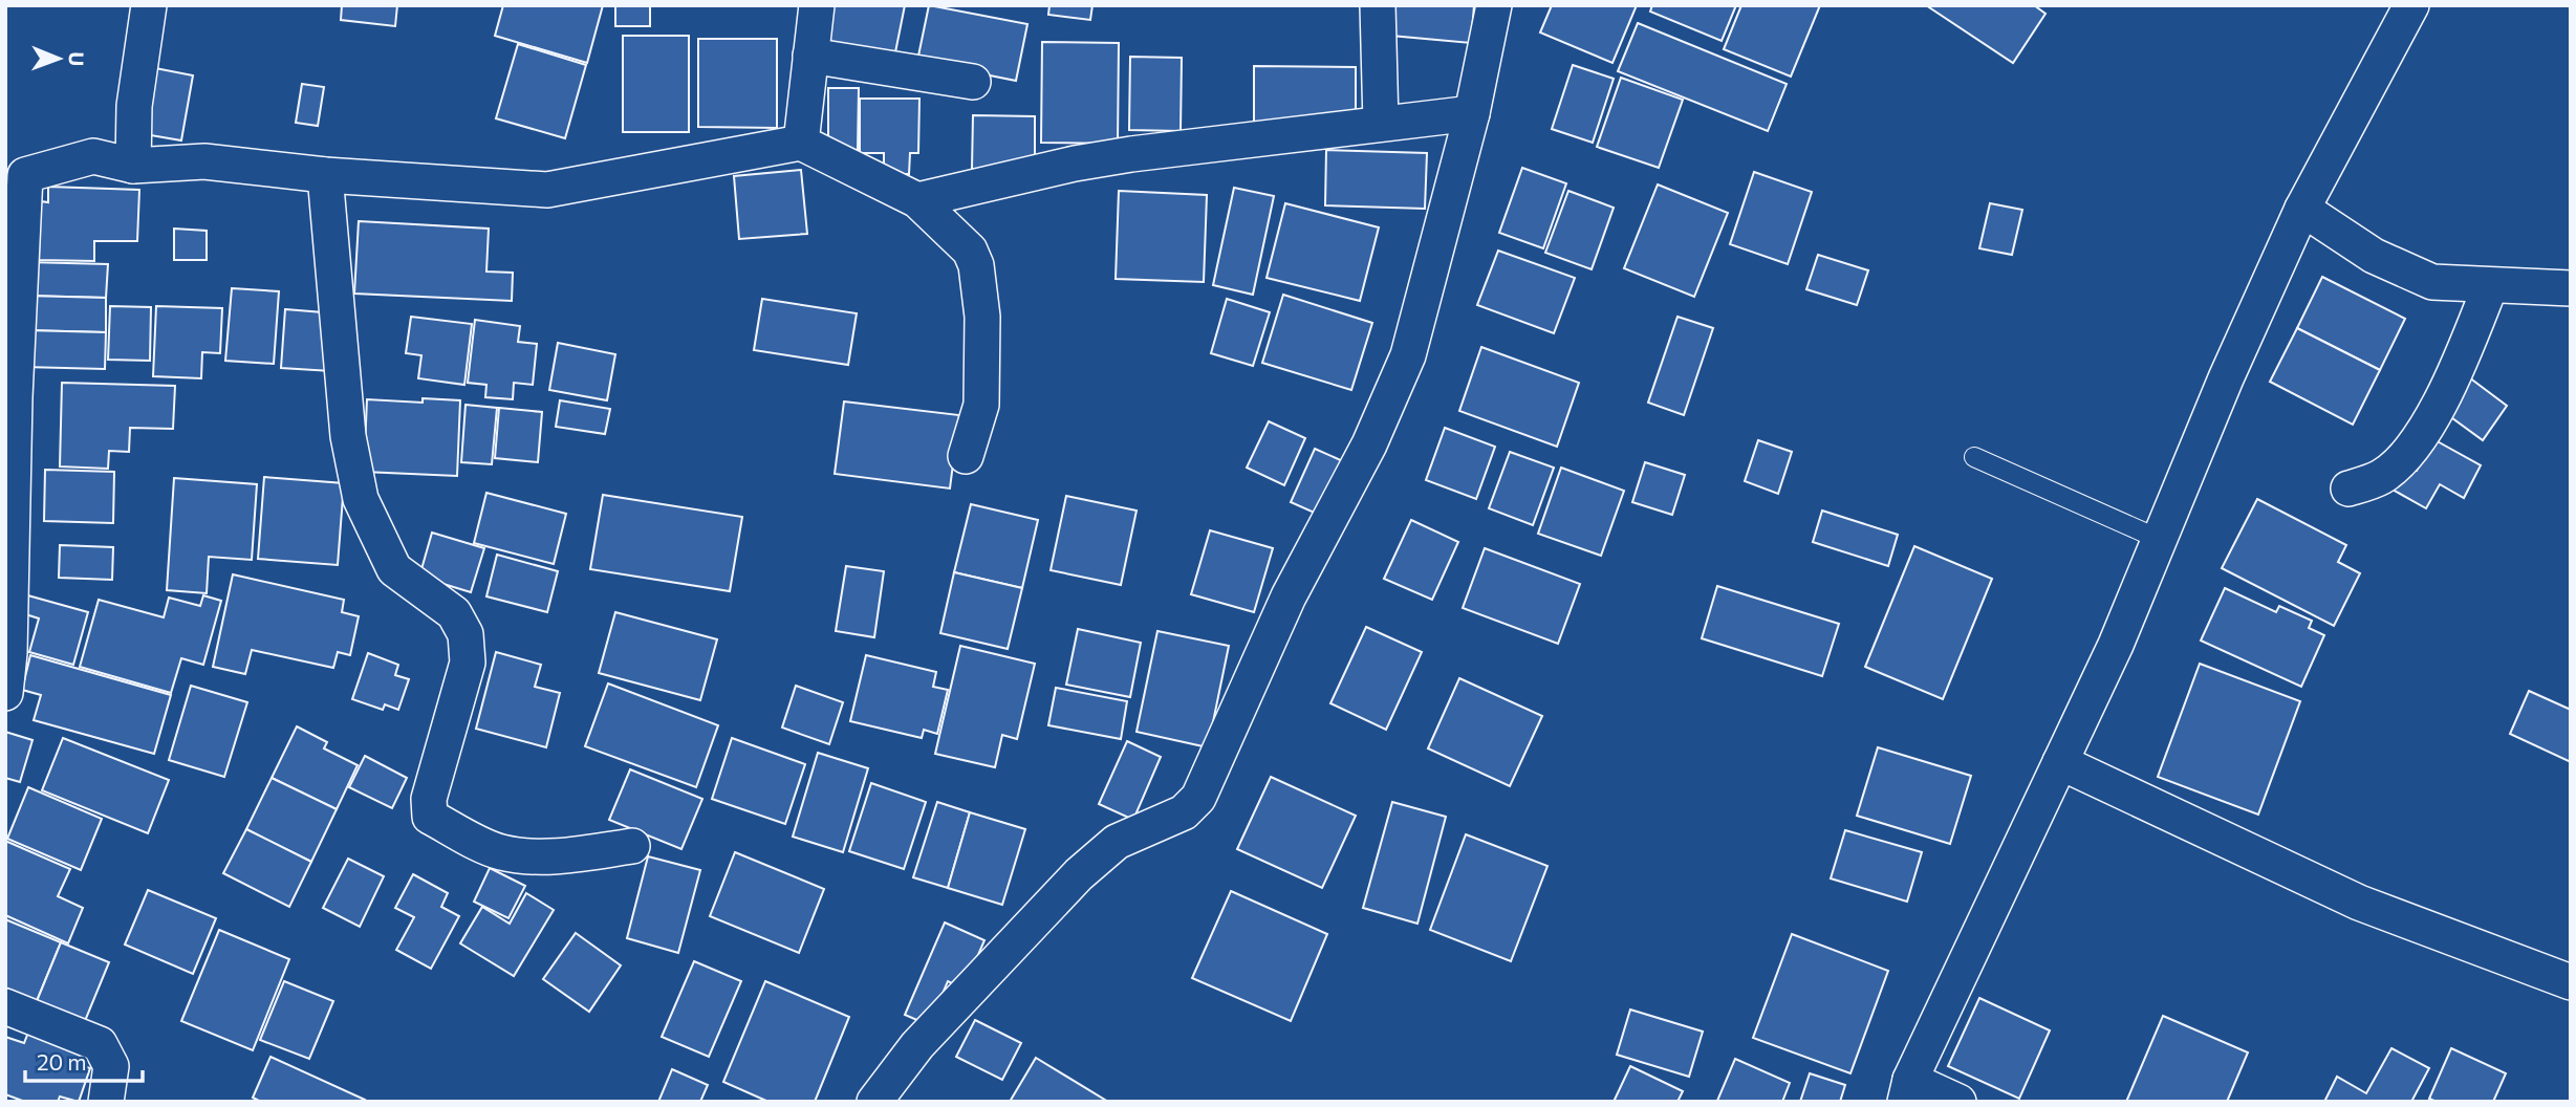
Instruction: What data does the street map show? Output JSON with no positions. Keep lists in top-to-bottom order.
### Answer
{
  "scale_bar": "20 m",
  "north": "right"
}
